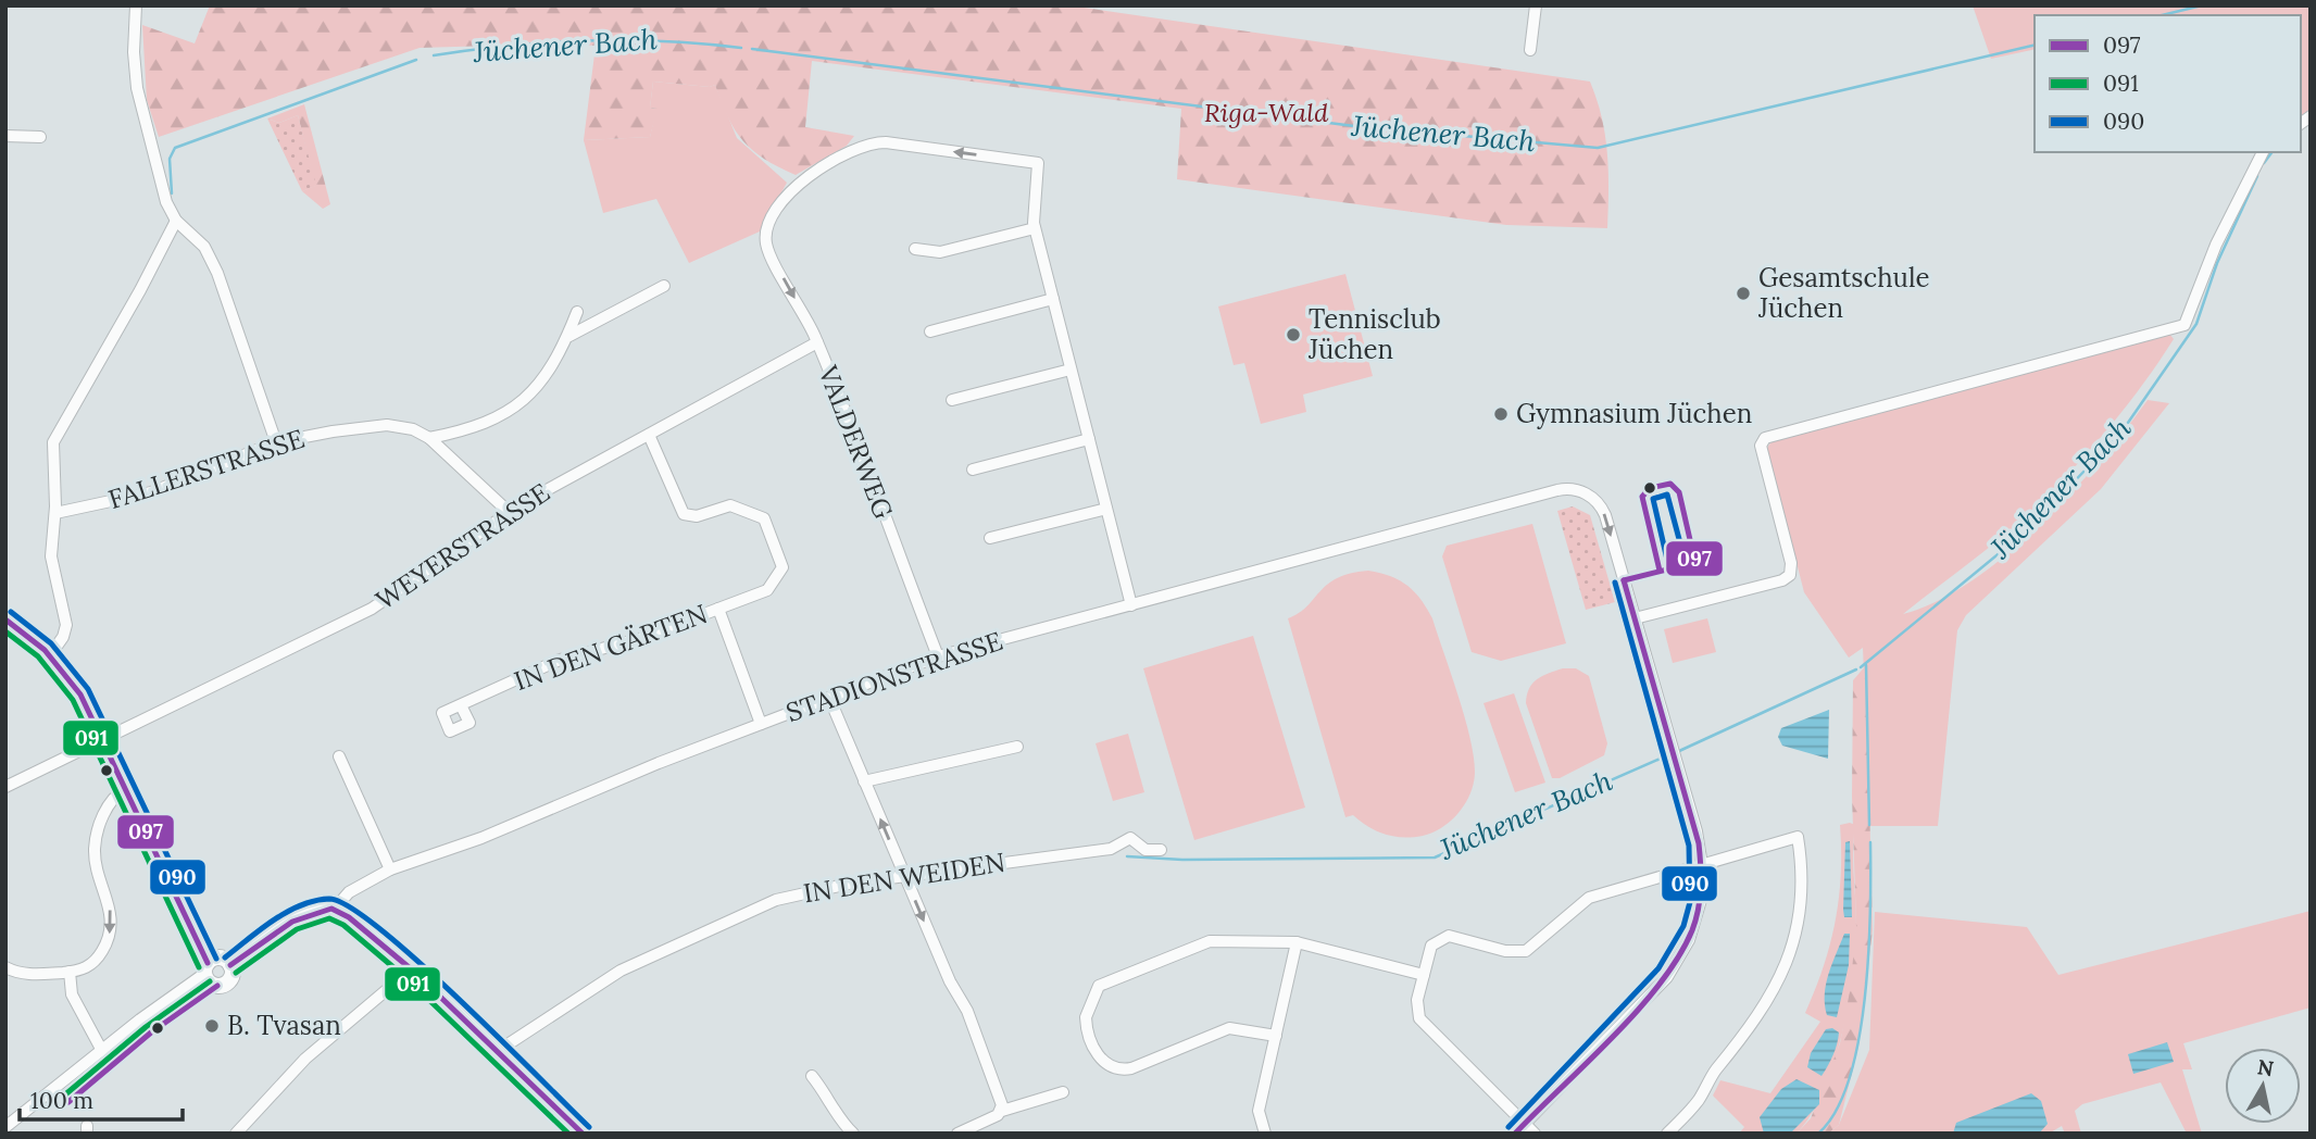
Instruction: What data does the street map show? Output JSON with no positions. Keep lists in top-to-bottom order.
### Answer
{
  "streets": {
    "street": [
      "VALDERWEG",
      "FALLERSTRASSE",
      "WEYERSTRASSE",
      "IN DEN GÄRTEN",
      "STADIONSTRASSE",
      "IN DEN WEIDEN"
    ]
  },
  "crossings": [
    ["VALDERWEG", "WEYERSTRASSE"],
    ["VALDERWEG", "STADIONSTRASSE"],
    ["FALLERSTRASSE", "WEYERSTRASSE"],
    ["WEYERSTRASSE", "IN DEN GÄRTEN"]
  ],
  "water": ["Jüchener Bach"],
  "parks": ["Riga-Wald"],
  "places": [
    "Gesamtschule Jüchen",
    "Tennisclub Jüchen",
    "Gymnasium Jüchen",
    "B. Tvasan"
  ],
  "lines": ["transit line 097", "transit line 090", "transit line 091"],
  "legend": ["097", "091", "090"],
  "scale_bar": "100 m",
  "north": "top"
}
